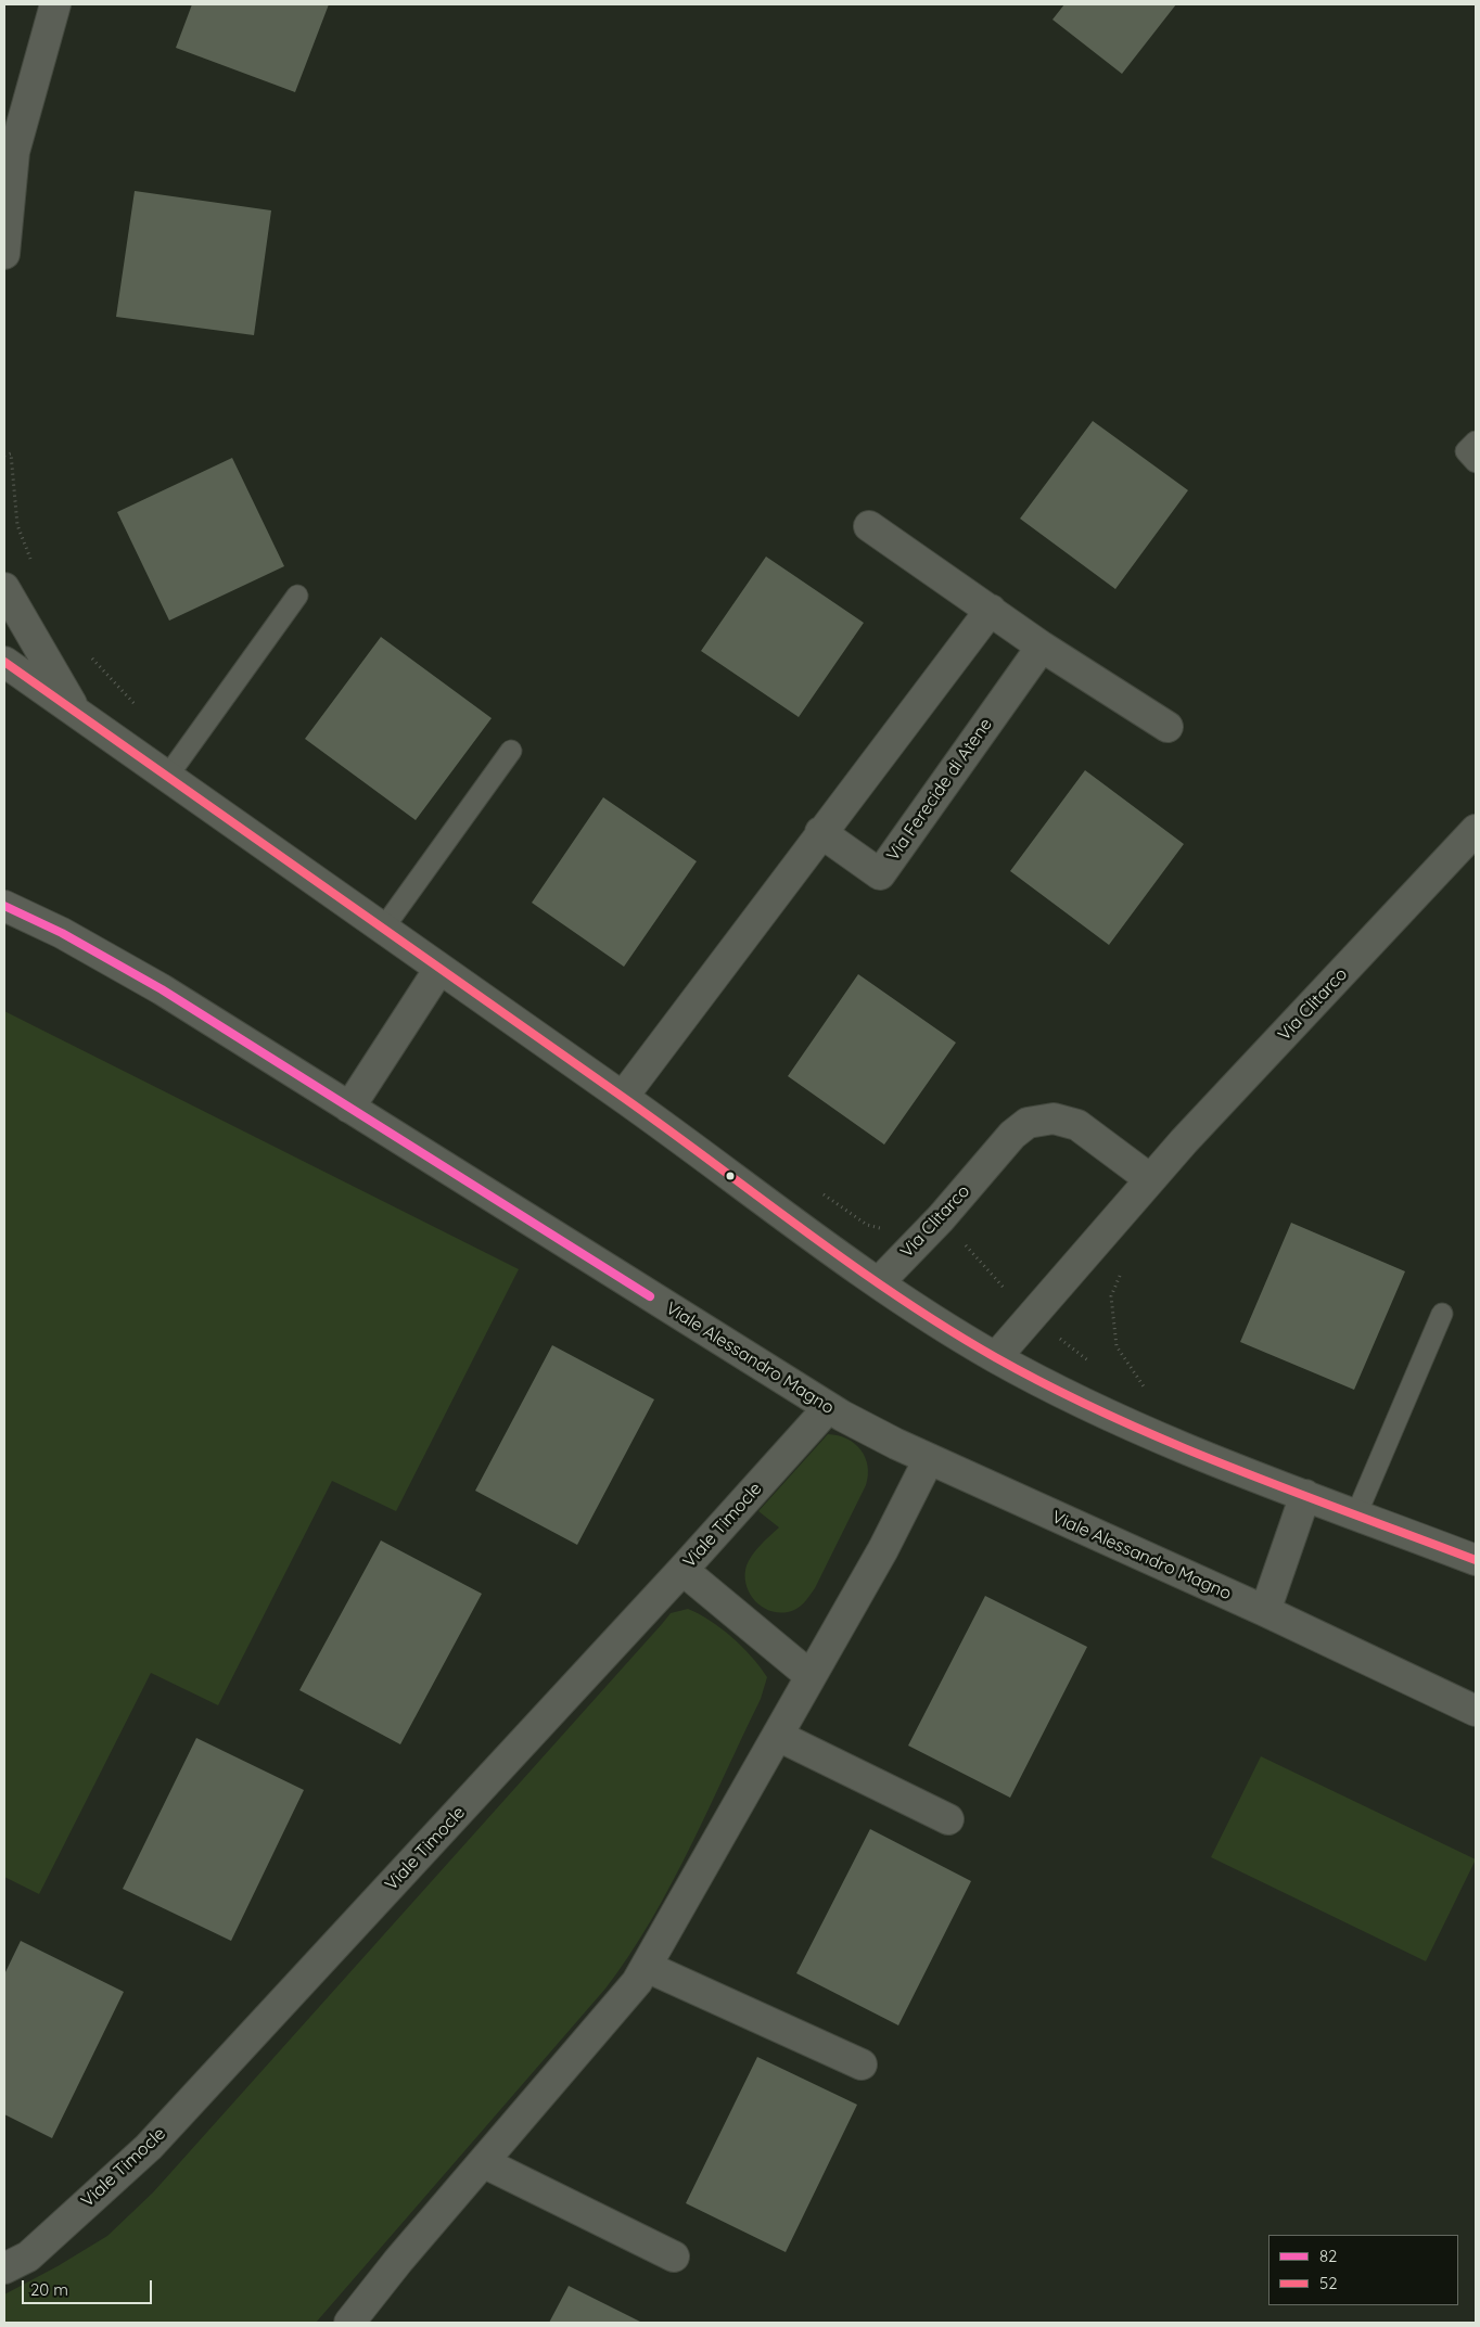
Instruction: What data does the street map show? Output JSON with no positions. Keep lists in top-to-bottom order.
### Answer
{
  "streets": {
    "street": [
      "Via Ferecide di Atene",
      "Via Clitarco",
      "Viale Alessandro Magno",
      "Viale Timocle"
    ]
  },
  "crossings": [
    ["Viale Alessandro Magno", "Viale Timocle"]
  ],
  "lines": ["transit line 52", "transit line 82"],
  "legend": ["82", "52"],
  "scale_bar": "20 m"
}
